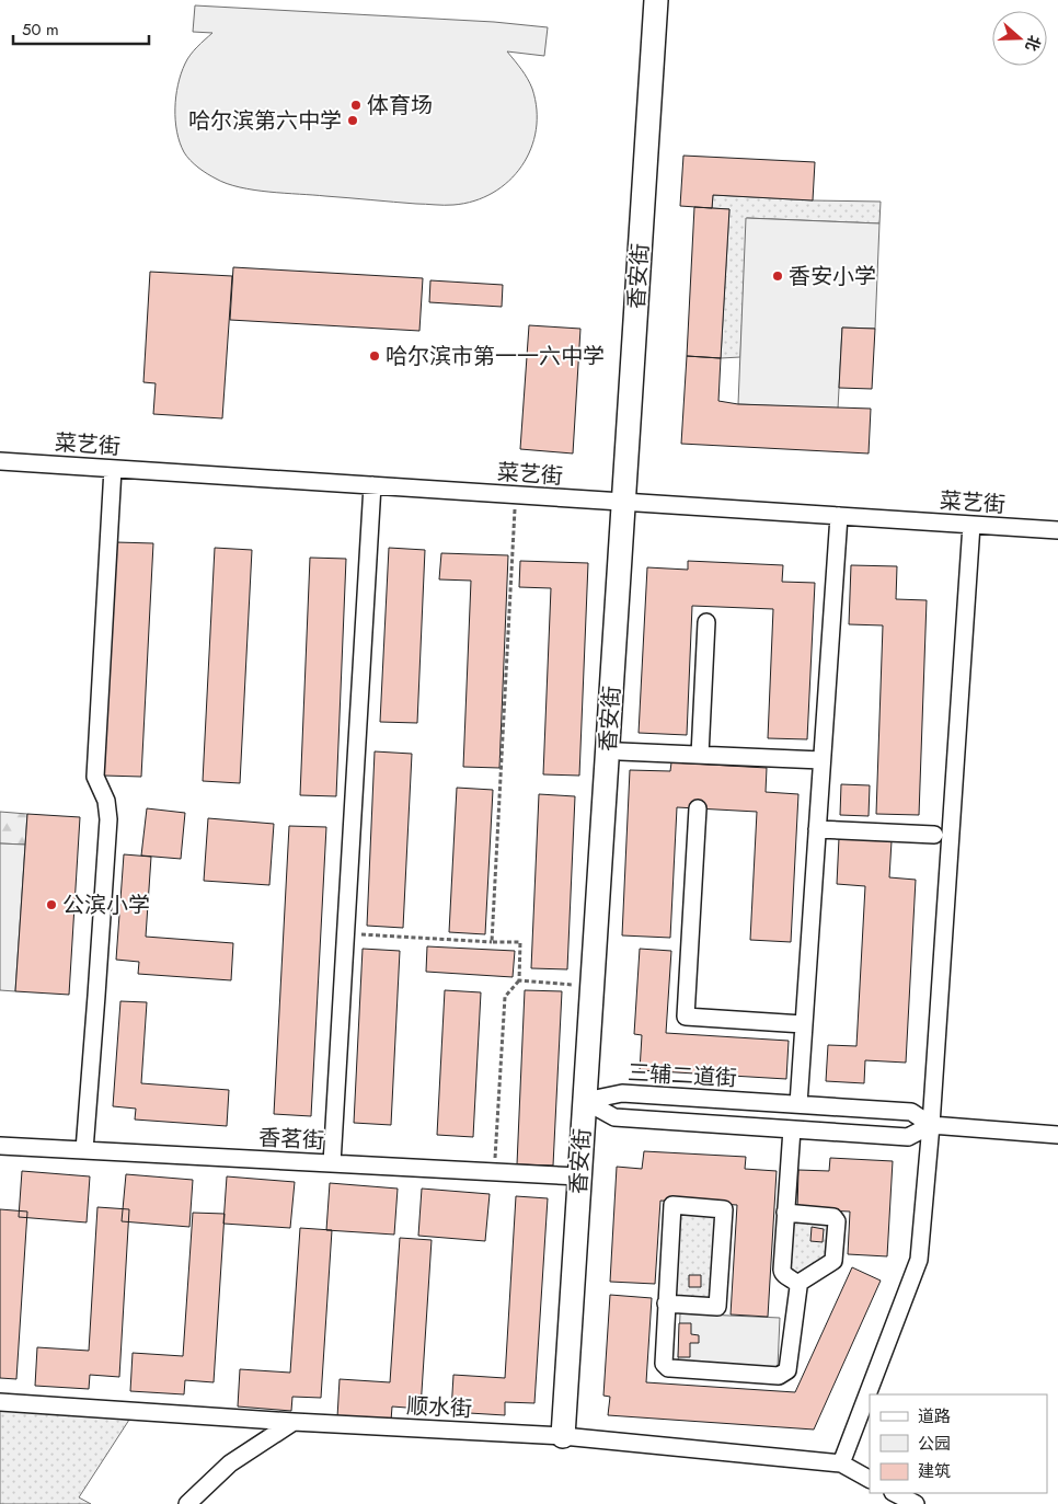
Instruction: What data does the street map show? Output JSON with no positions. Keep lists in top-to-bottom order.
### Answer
{
  "streets": {
    "street": [
      "香安街",
      "菜艺街",
      "三辅二道街",
      "香茗街",
      "顺水街"
    ]
  },
  "crossings": [
    ["香安街", "菜艺街"],
    ["香安街", "三辅二道街"],
    ["香安街", "香茗街"],
    ["香安街", "顺水街"]
  ],
  "places": [
    "体育场",
    "哈尔滨第六中学",
    "香安小学",
    "哈尔滨市第一一六中学",
    "公滨小学"
  ],
  "legend": ["道路", "公园", "建筑"],
  "scale_bar": "50 m",
  "north": "right"
}
